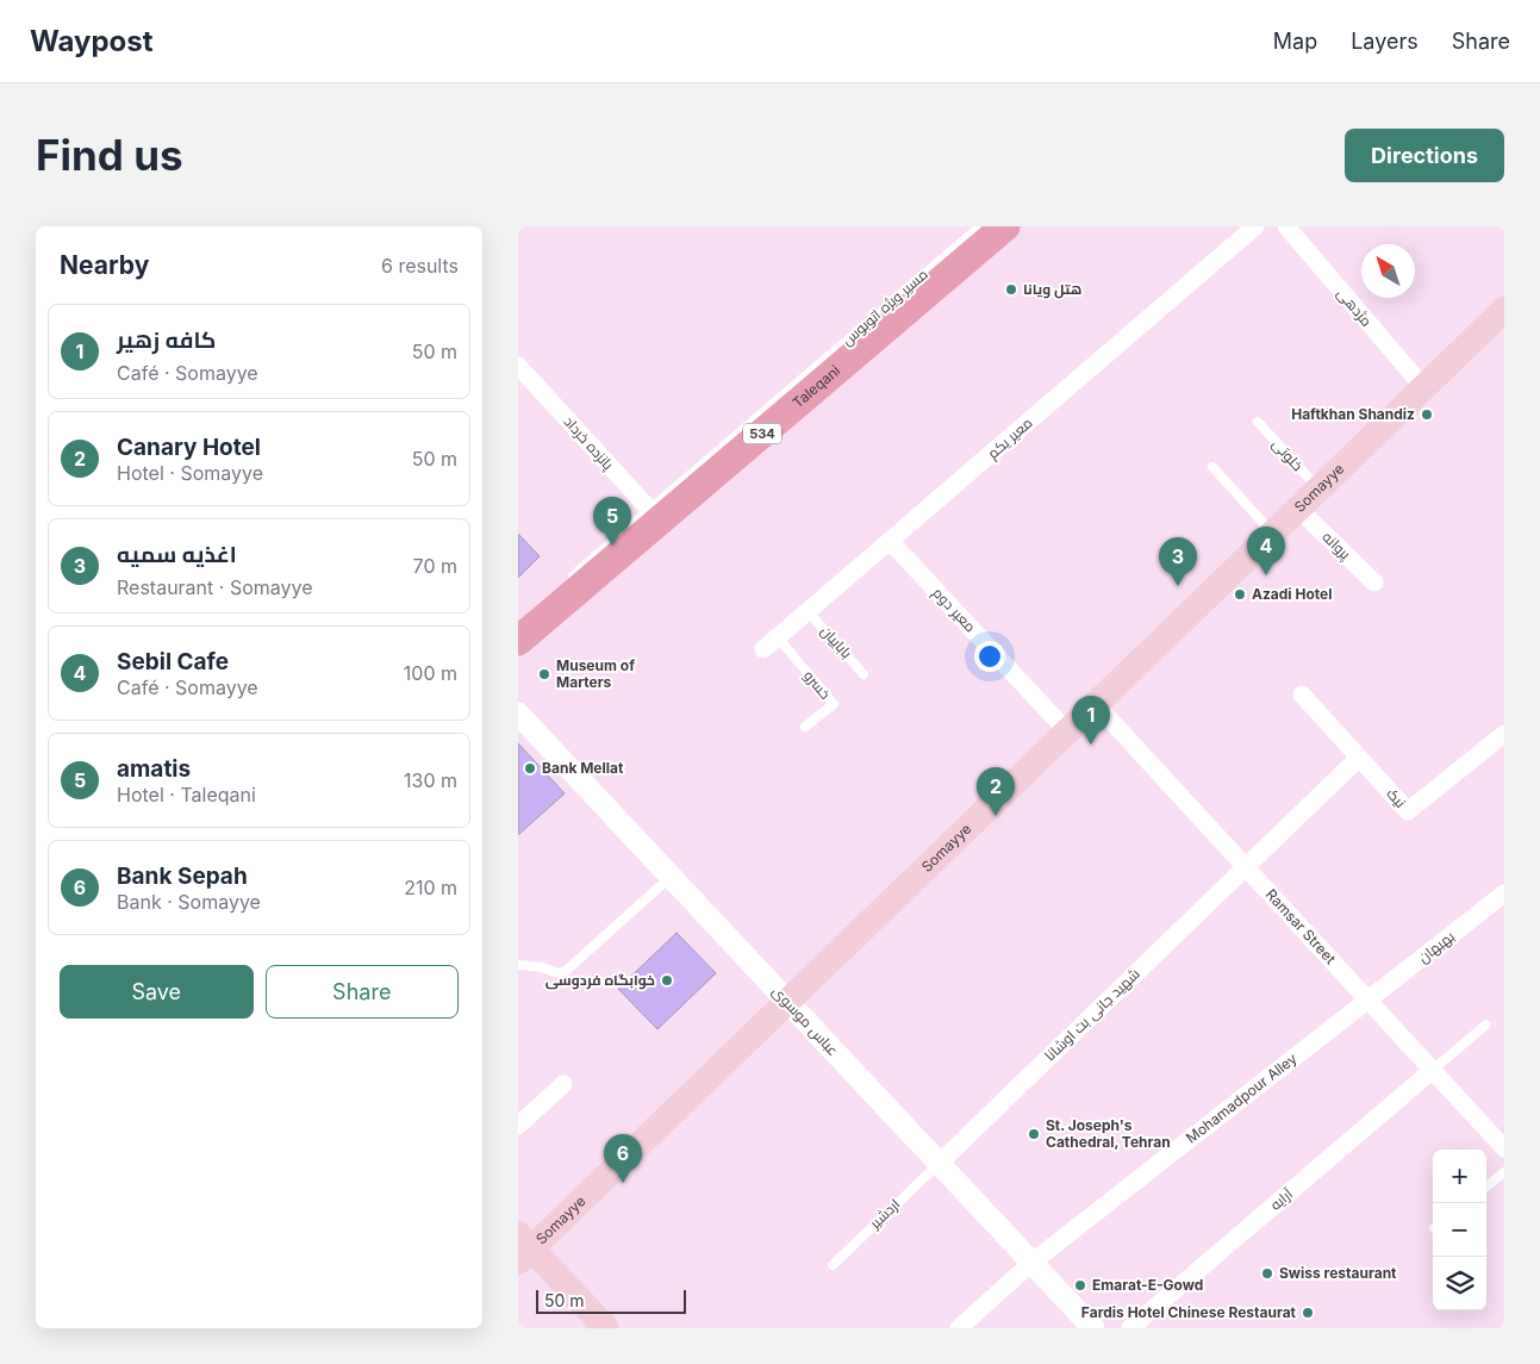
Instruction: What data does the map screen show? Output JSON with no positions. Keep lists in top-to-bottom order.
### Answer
{
  "streets": {
    "main road": ["Taleqani", "534", "Somayye"],
    "street": [
      "مژدهی",
      "معیر یکم",
      "پانزده خرداد",
      "پروانه",
      "معیر دوم",
      "نیک",
      "Ramsar Street",
      "بهبهان",
      "شهید جانی بت اوشانا",
      "عباس موسوی",
      "Mohamadpour Alley",
      "آرایه"
    ],
    "lane": [
      "مسیر ویژه اتوبوس",
      "خلوتی",
      "باباییان",
      "خسرو",
      "اردشیر"
    ]
  },
  "crossings": [
    ["مسیر ویژه اتوبوس", "Taleqani"],
    ["مسیر ویژه اتوبوس", "پانزده خرداد"],
    ["مژدهی", "Somayye"],
    ["Taleqani", "پانزده خرداد"],
    ["معیر یکم", "معیر دوم"],
    ["معیر یکم", "باباییان"],
    ["معیر یکم", "خسرو"],
    ["خلوتی", "Somayye"],
    ["Somayye", "پروانه"],
    ["Somayye", "معیر دوم"],
    ["Somayye", "Ramsar Street"],
    ["Somayye", "عباس موسوی"],
    ["Ramsar Street", "بهبهان"],
    ["Ramsar Street", "شهید جانی بت اوشانا"],
    ["Ramsar Street", "Mohamadpour Alley"],
    ["Ramsar Street", "آرایه"],
    ["بهبهان", "Mohamadpour Alley"],
    ["شهید جانی بت اوشانا", "عباس موسوی"],
    ["شهید جانی بت اوشانا", "اردشیر"],
    ["عباس موسوی", "Mohamadpour Alley"],
    ["عباس موسوی", "اردشیر"]
  ],
  "places": [
    "هتل ویانا",
    "Haftkhan Shandiz",
    "Azadi Hotel",
    "Museum of Marters",
    "Bank Mellat",
    "خوابگاه فردوسی",
    "St. Joseph's Cathedral, Tehran",
    "Swiss restaurant",
    "Emarat-E-Gowd",
    "Fardis Hotel Chinese Restaurat"
  ],
  "scale_bar": "50 m",
  "north": "top left",
  "page": {
    "header": "Waypost",
    "nav": ["Map", "Layers", "Share"],
    "buttons": [
      "Directions",
      ["Save", "Share"]
    ],
    "title": "Find us",
    "heading": ["Nearby", "6 results"],
    "list": [
      {
        "mark": "1",
        "name": "کافه زهیر",
        "note": "Café · Somayye",
        "value": "50 m"
      },
      {
        "mark": "2",
        "name": "Canary Hotel",
        "note": "Hotel · Somayye",
        "value": "50 m"
      },
      {
        "mark": "3",
        "name": "اغذیه سمیه",
        "note": "Restaurant · Somayye",
        "value": "70 m"
      },
      {
        "mark": "4",
        "name": "Sebil Cafe",
        "note": "Café · Somayye",
        "value": "100 m"
      },
      {
        "mark": "5",
        "name": "amatis",
        "note": "Hotel · Taleqani",
        "value": "130 m"
      },
      {
        "mark": "6",
        "name": "Bank Sepah",
        "note": "Bank · Somayye",
        "value": "210 m"
      }
    ],
    "pins": [
      "5",
      "4",
      "3",
      "1",
      "2",
      "6"
    ],
    "map_buttons": ["+", "−"],
    "scale": "50 m"
  }
}
